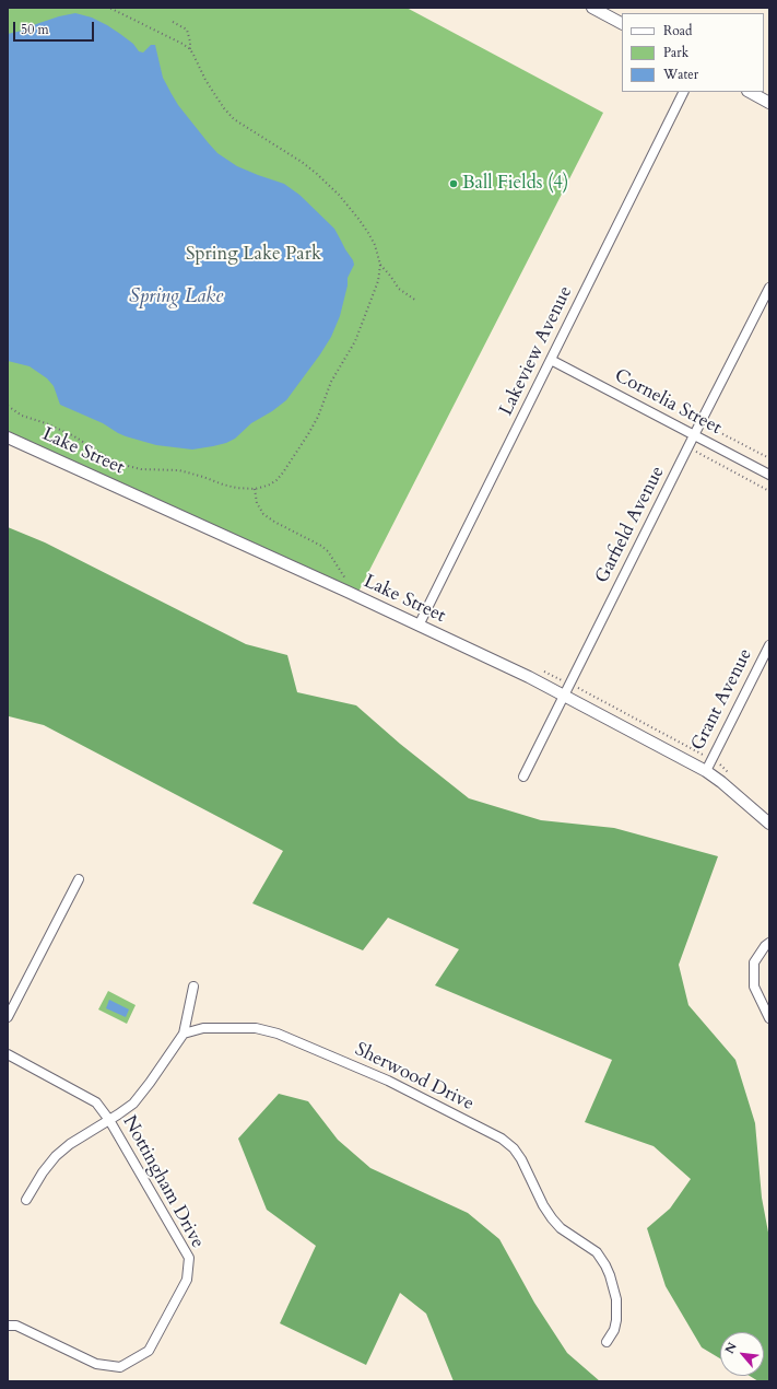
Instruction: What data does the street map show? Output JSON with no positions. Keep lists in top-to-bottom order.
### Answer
{
  "streets": {
    "street": [
      "Lakeview Avenue",
      "Cornelia Street",
      "Lake Street",
      "Garfield Avenue",
      "Grant Avenue",
      "Sherwood Drive",
      "Nottingham Drive"
    ]
  },
  "crossings": [
    ["Lakeview Avenue", "Cornelia Street"],
    ["Lakeview Avenue", "Lake Street"],
    ["Cornelia Street", "Garfield Avenue"],
    ["Lake Street", "Garfield Avenue"],
    ["Lake Street", "Grant Avenue"]
  ],
  "water": ["Spring Lake"],
  "parks": ["Spring Lake Park"],
  "places": ["Ball Fields (4)"],
  "legend": ["Road", "Park", "Water"],
  "scale_bar": "50 m",
  "north": "top left"
}
